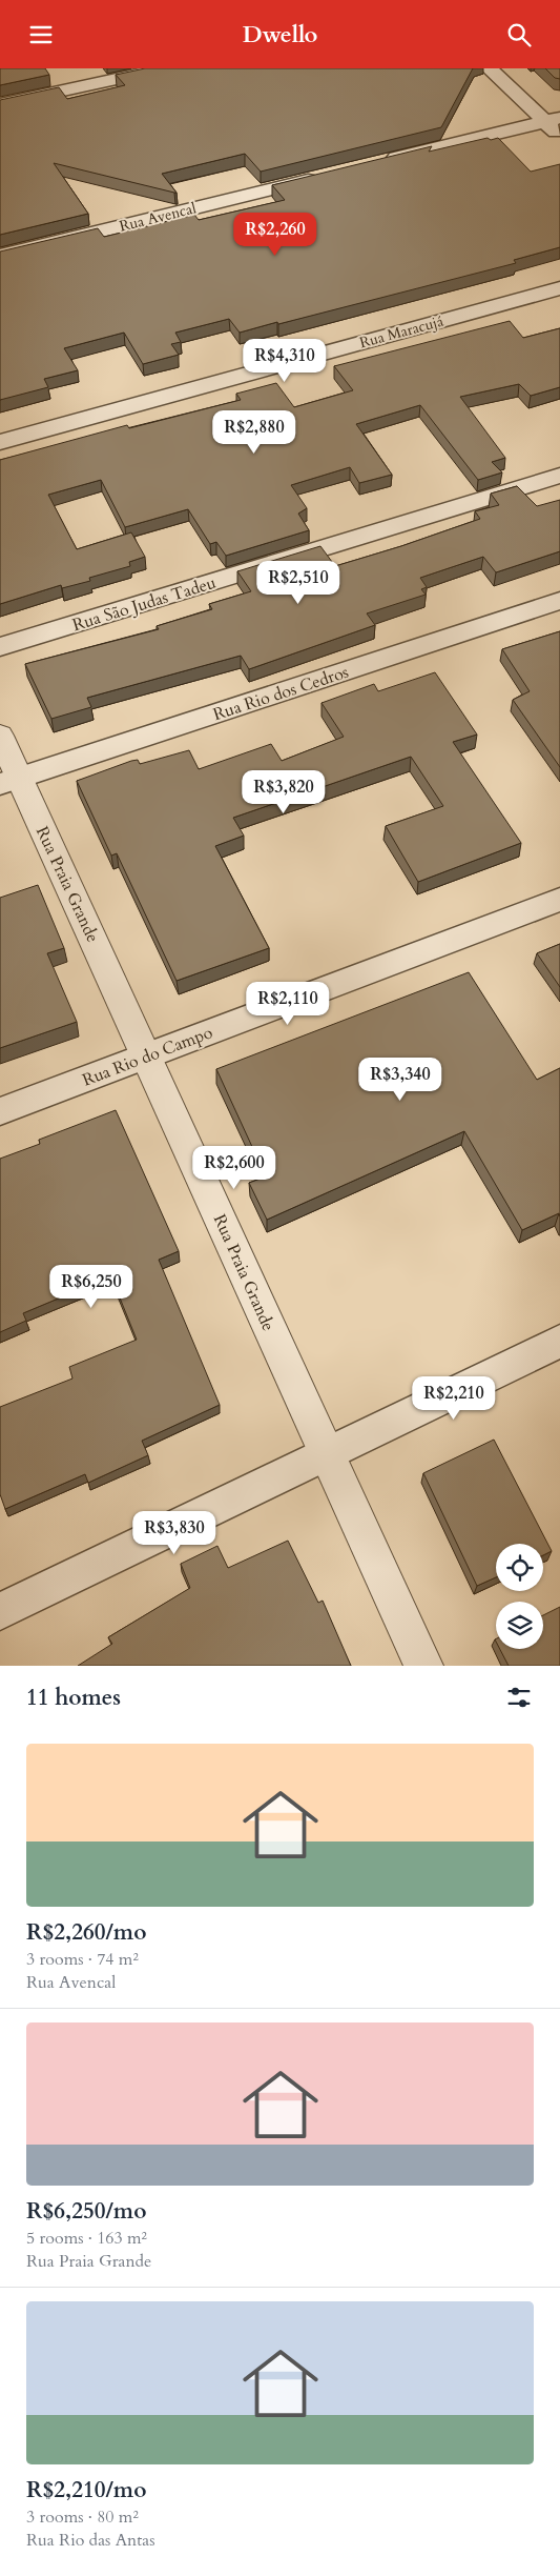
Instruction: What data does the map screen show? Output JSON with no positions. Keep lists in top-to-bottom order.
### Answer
{
  "streets": {
    "street": [
      "Rua Avencal",
      "Rua Maracujá",
      "Rua São Judas Tadeu",
      "Rua Rio dos Cedros",
      "Rua Praia Grande",
      "Rua Rio do Campo"
    ]
  },
  "crossings": [
    ["Rua Rio dos Cedros", "Rua Praia Grande"],
    ["Rua Praia Grande", "Rua Rio do Campo"]
  ],
  "page": {
    "header": "Dwello",
    "price": [
      "R$2,260",
      "R$4,310",
      "R$2,880",
      "R$2,510",
      "R$3,820",
      "R$2,110",
      "R$3,340",
      "R$2,600",
      "R$6,250",
      "R$2,210",
      "R$3,830"
    ],
    "heading": "11 homes",
    "list": [
      {
        "name": "R$2,260/mo",
        "note": "3 rooms · 74 m² · Rua Avencal"
      },
      {
        "name": "R$6,250/mo",
        "note": "5 rooms · 163 m² · Rua Praia Grande"
      },
      {
        "name": "R$2,210/mo",
        "note": "3 rooms · 80 m² · Rua Rio das Antas"
      }
    ]
  }
}
